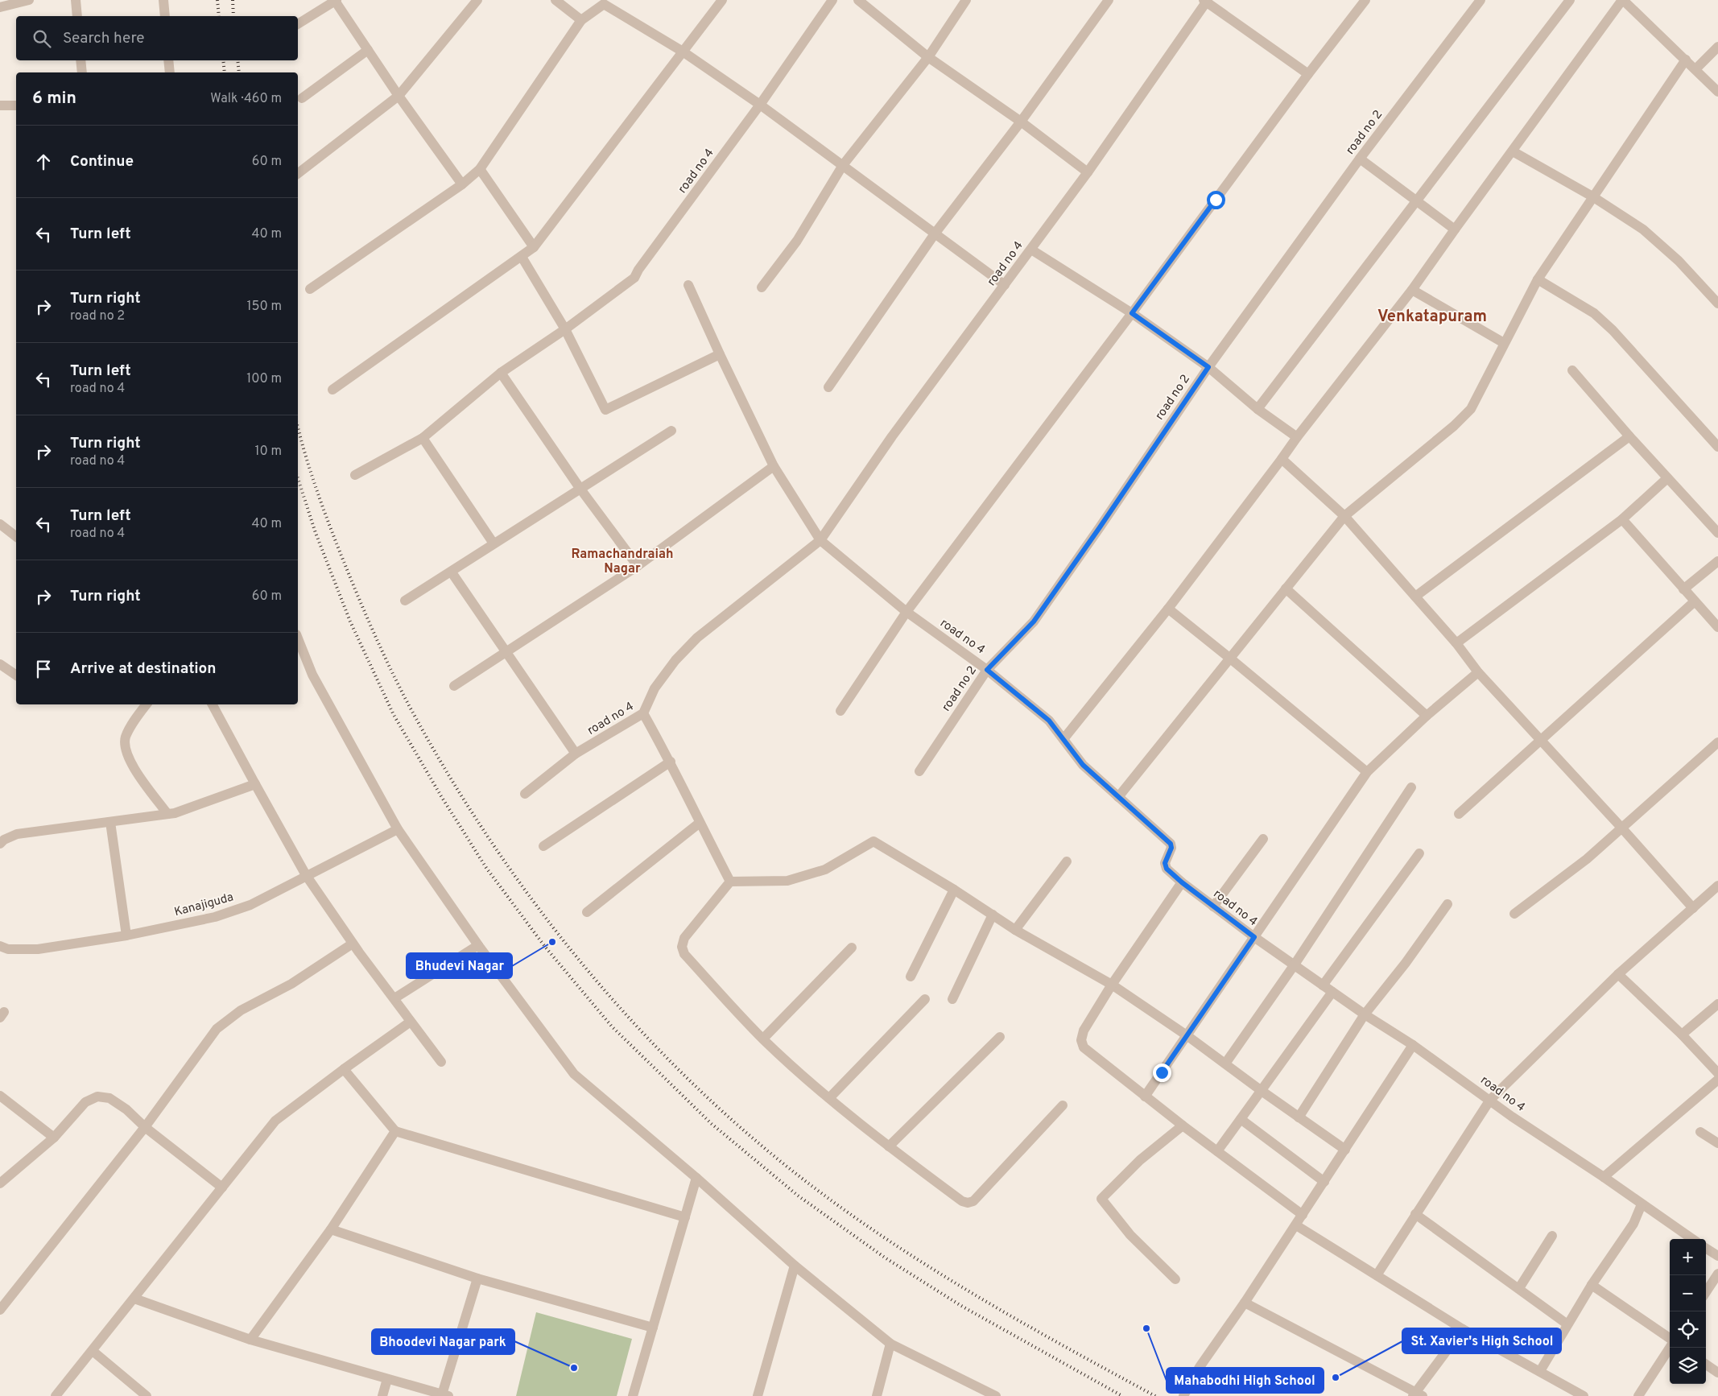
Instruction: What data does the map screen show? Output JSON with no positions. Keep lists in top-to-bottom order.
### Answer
{
  "streets": {
    "street": ["road no 2", "road no 4", "Kanajiguda"]
  },
  "crossings": [
    ["road no 2", "road no 4"]
  ],
  "districts": ["Venkatapuram", "Ramachandraiah Nagar"],
  "places": [
    "Bhudevi Nagar",
    "Mahabodhi High School",
    "Bhoodevi Nagar park",
    "St. Xavier's High School"
  ],
  "page": {
    "search": "Search here",
    "heading": ["6 min", "Walk · 460 m"],
    "list": [
      ["Continue", "60 m"],
      ["Turn left", "40 m"],
      ["Turn right", "road no 2", "150 m"],
      ["Turn left", "road no 4", "100 m"],
      ["Turn right", "road no 4", "10 m"],
      ["Turn left", "road no 4", "40 m"],
      ["Turn right", "60 m"],
      "Arrive at destination"
    ],
    "map_buttons": ["+", "−"]
  }
}
